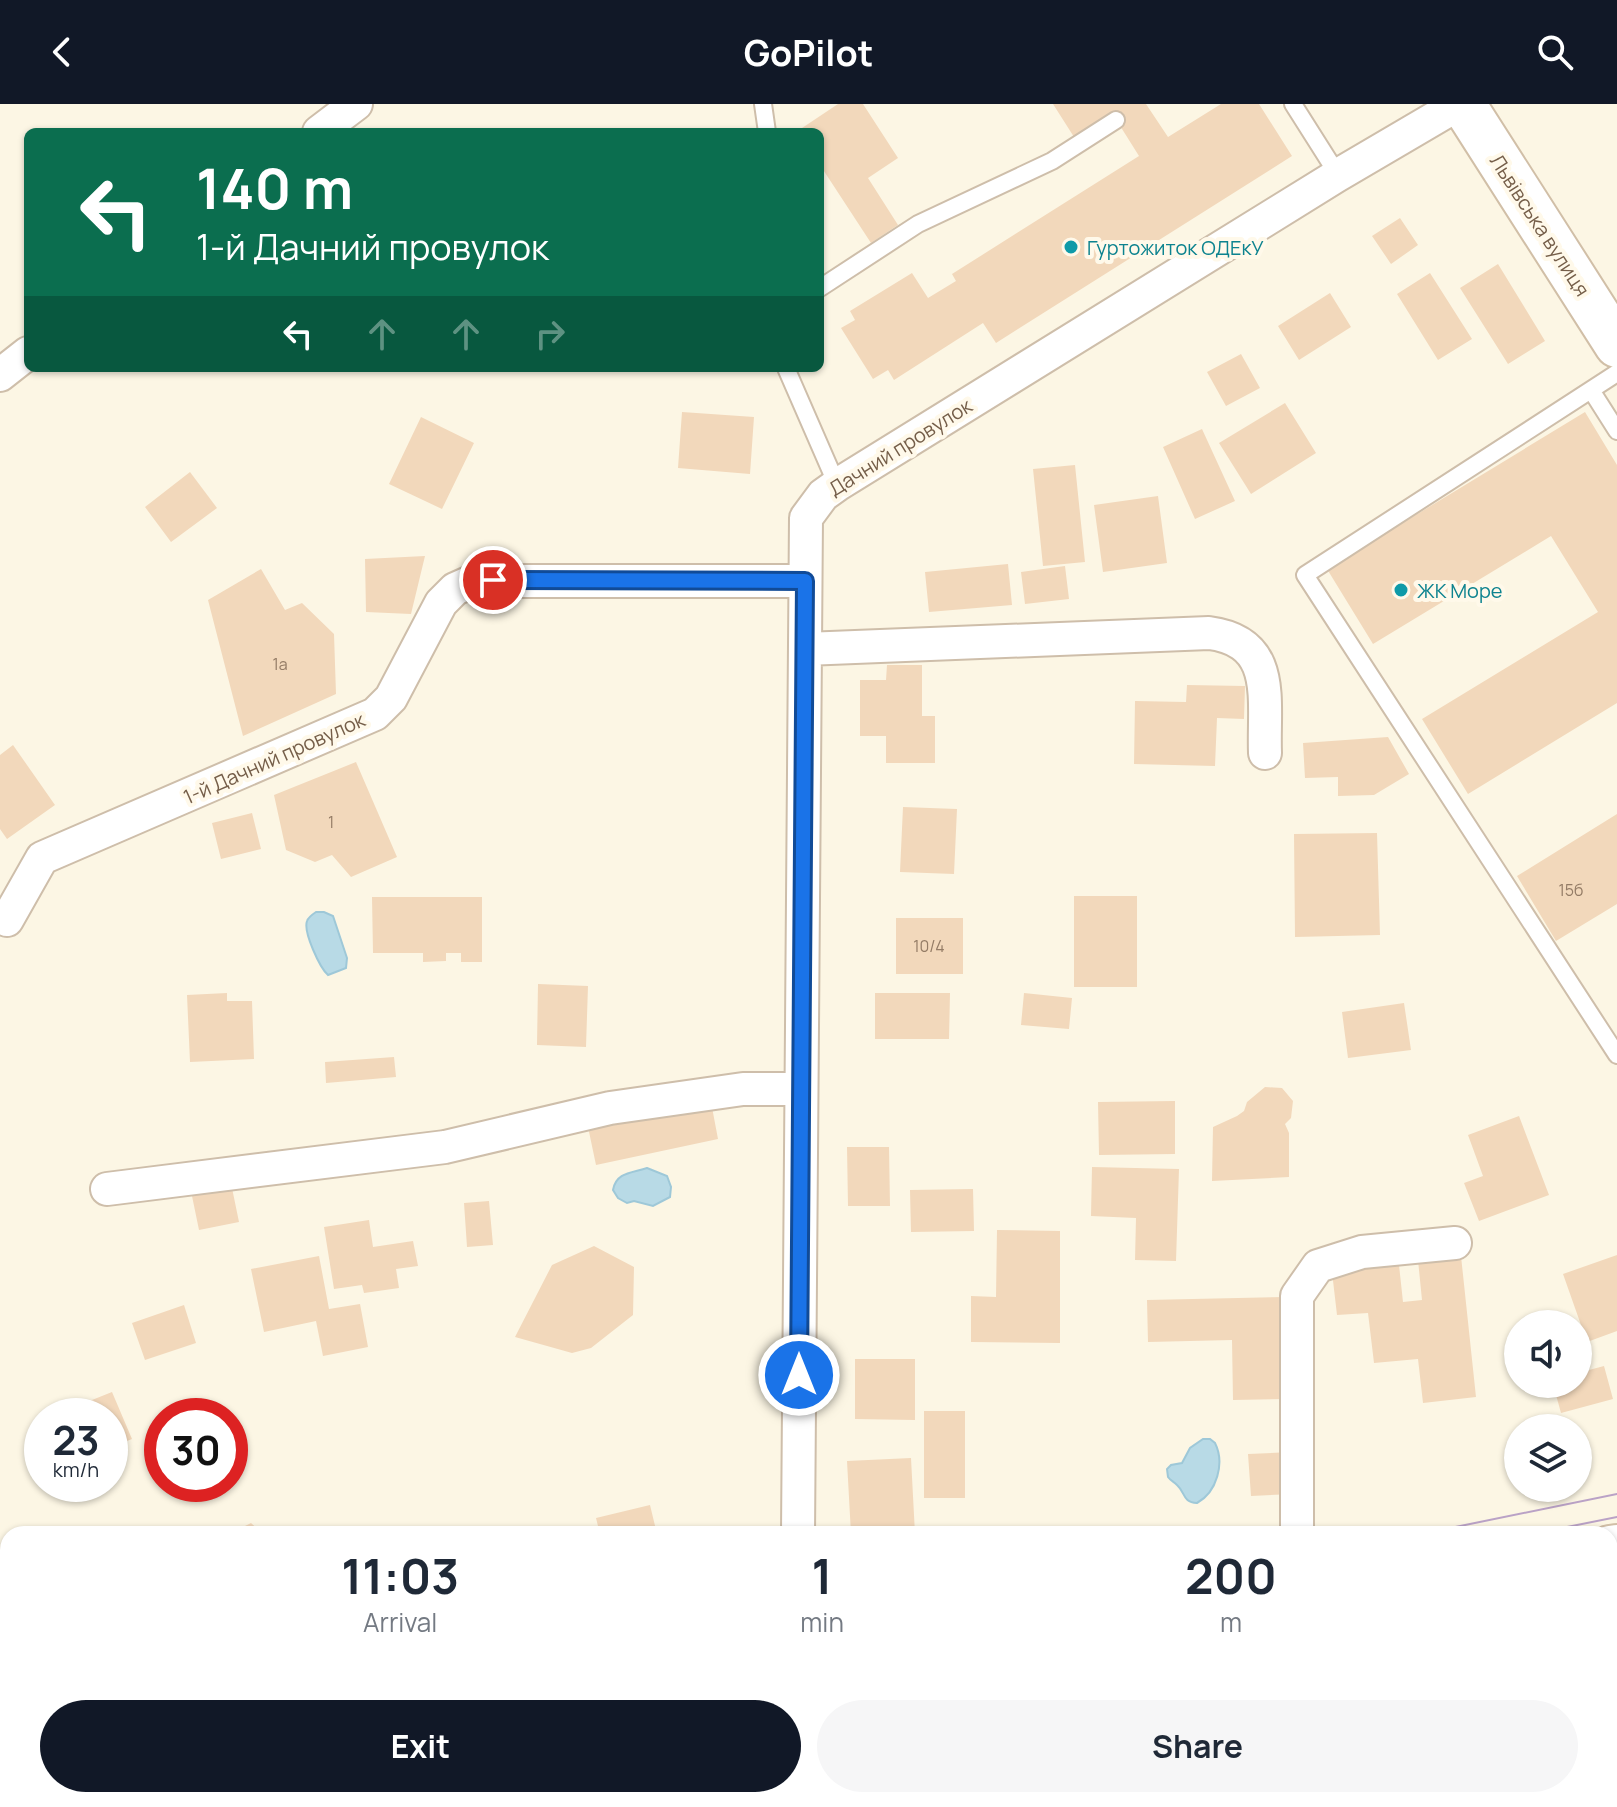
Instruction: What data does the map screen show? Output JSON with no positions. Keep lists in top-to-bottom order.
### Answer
{
  "streets": {
    "main road": ["Львівська вулиця"],
    "street": ["Дачний провулок", "1-й Дачний провулок"]
  },
  "crossings": [
    ["Львівська вулиця", "Дачний провулок"],
    ["Дачний провулок", "1-й Дачний провулок"]
  ],
  "places": ["Гуртожиток ОДЕкУ", "ЖК Море"],
  "house_numbers": [
    "1а",
    "1",
    "15б",
    "10/4"
  ],
  "page": {
    "header": "GoPilot",
    "turn": ["140 m", "1-й Дачний провулок"],
    "speed": "23 km/h",
    "limit": "30",
    "eta": [
      "11:03",
      "Arrival",
      "1",
      "min",
      "200",
      "m"
    ],
    "buttons": ["Exit", "Share"]
  }
}
